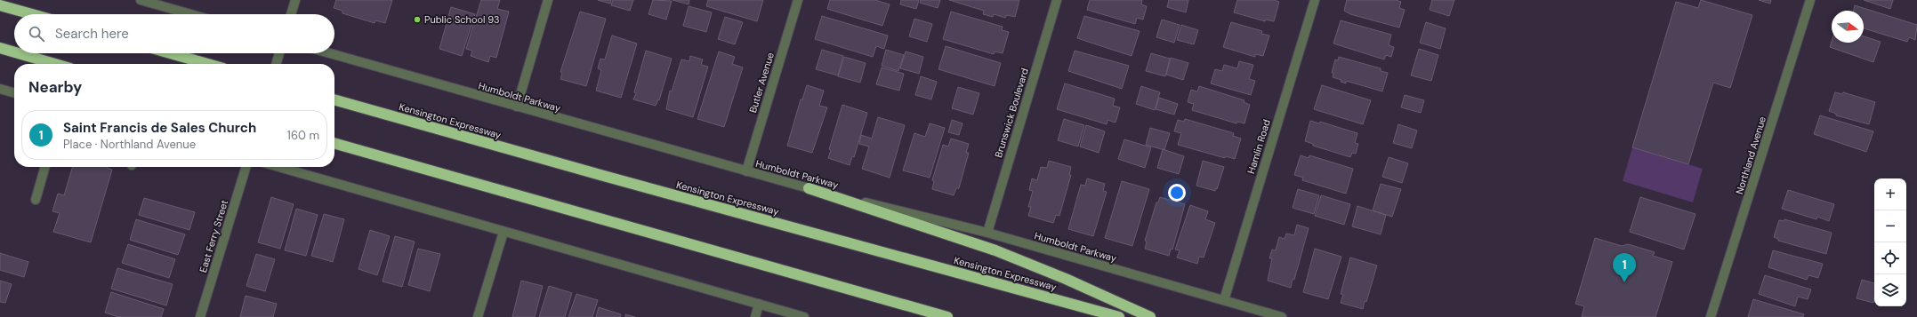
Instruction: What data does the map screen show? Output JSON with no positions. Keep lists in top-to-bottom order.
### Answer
{
  "streets": {
    "highway": ["Kensington Expressway"],
    "street": [
      "Butler Avenue",
      "Humboldt Parkway",
      "Brunswick Boulevard",
      "Hamlin Road",
      "Northland Avenue",
      "East Ferry Street"
    ]
  },
  "crossings": [
    ["Butler Avenue", "Humboldt Parkway"],
    ["Humboldt Parkway", "Brunswick Boulevard"],
    ["Humboldt Parkway", "Hamlin Road"]
  ],
  "places": ["Public School 93"],
  "north": "right",
  "page": {
    "search": "Search here",
    "heading": "Nearby",
    "list": [
      {
        "mark": "1",
        "name": "Saint Francis de Sales Church",
        "note": "Place · Northland Avenue",
        "value": "160 m"
      }
    ],
    "map_buttons": ["+", "−"],
    "pins": "1"
  }
}
